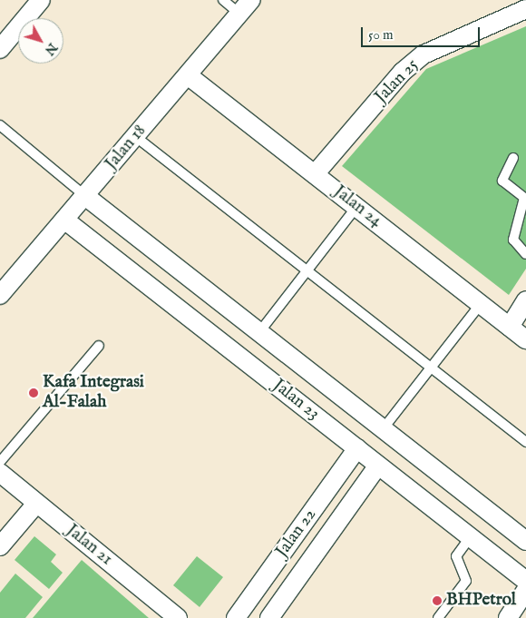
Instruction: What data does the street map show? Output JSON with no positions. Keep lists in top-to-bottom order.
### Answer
{
  "streets": {
    "street": [
      "Jalan 25",
      "Jalan 18",
      "Jalan 24",
      "Jalan 23",
      "Jalan 22",
      "Jalan 21"
    ]
  },
  "crossings": [
    ["Jalan 25", "Jalan 24"],
    ["Jalan 18", "Jalan 24"],
    ["Jalan 18", "Jalan 23"],
    ["Jalan 23", "Jalan 22"]
  ],
  "places": ["Kafa Integrasi Al-Falah", "BHPetrol"],
  "scale_bar": "50 m",
  "north": "bottom right"
}
